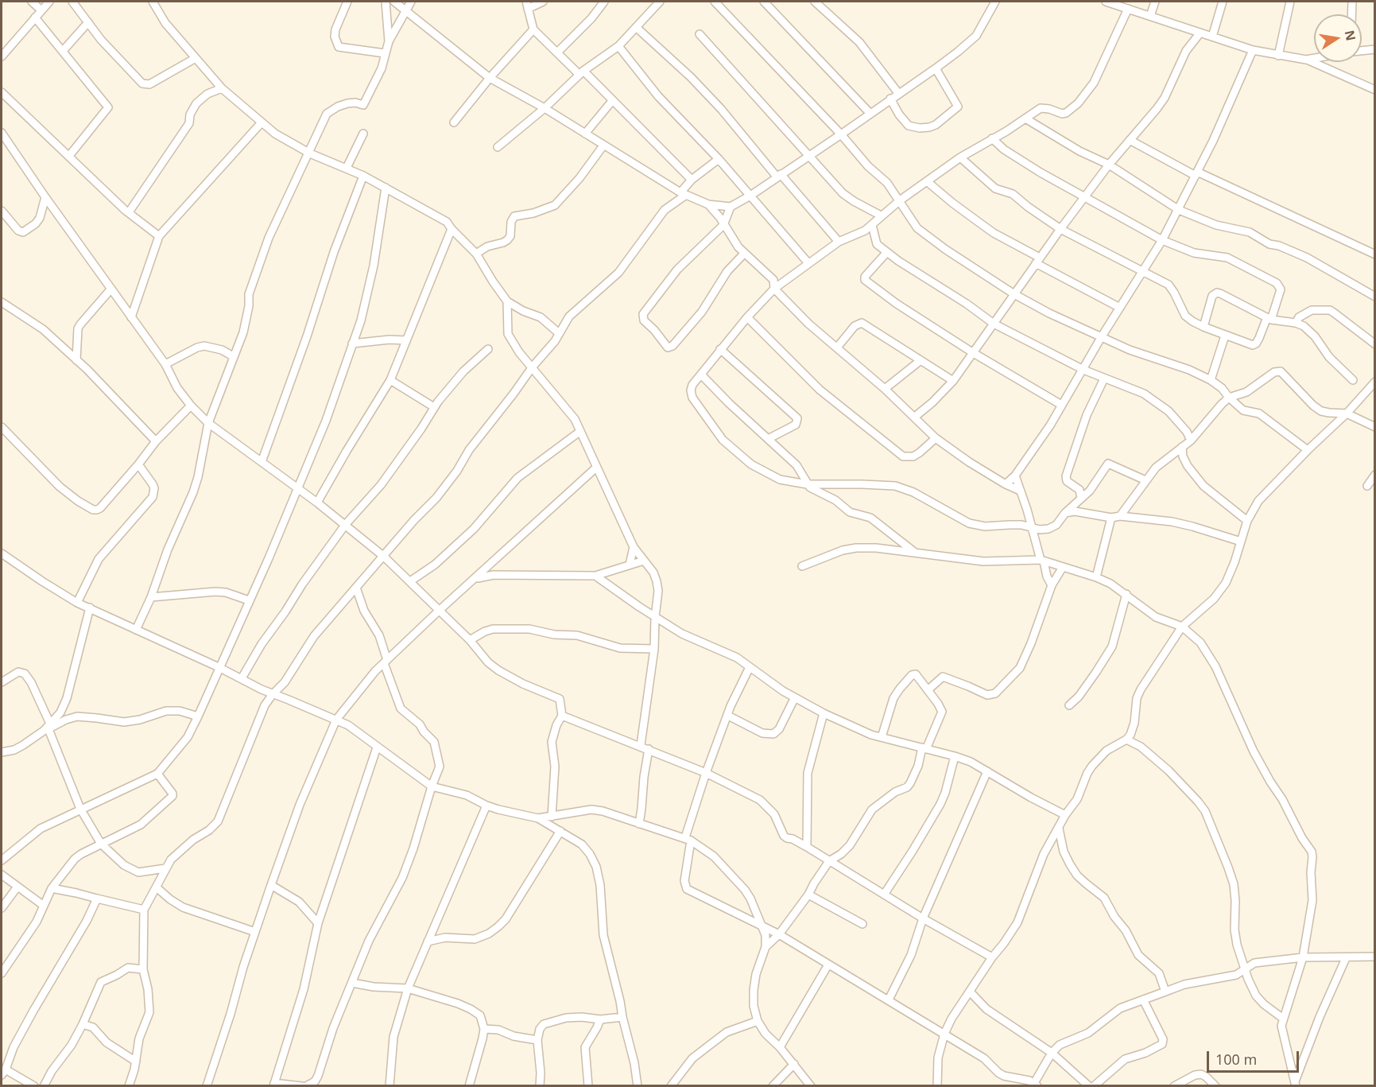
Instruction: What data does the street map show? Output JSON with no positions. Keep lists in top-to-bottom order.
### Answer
{
  "scale_bar": "100 m",
  "north": "right"
}
